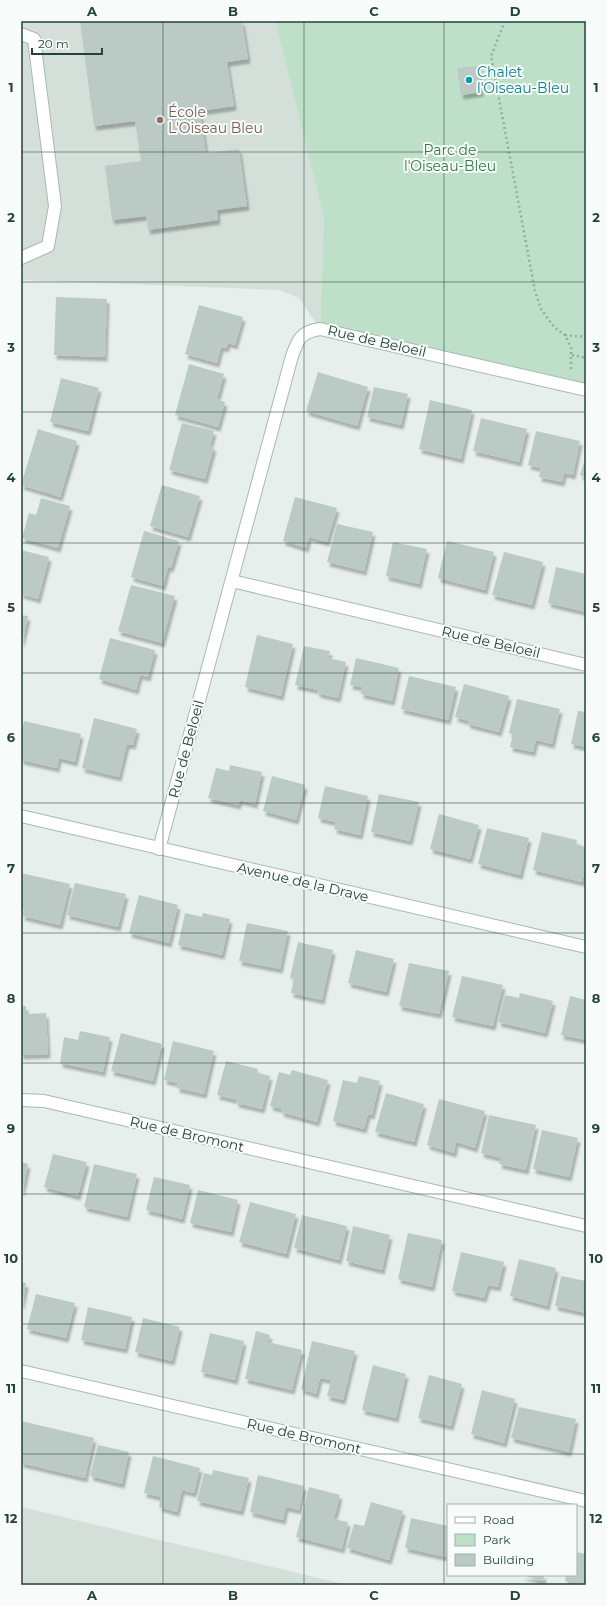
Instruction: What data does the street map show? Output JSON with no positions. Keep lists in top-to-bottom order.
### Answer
{
  "streets": {
    "street": ["Rue de Beloeil", "Avenue de la Drave", "Rue de Bromont"]
  },
  "crossings": [
    ["Rue de Beloeil", "Avenue de la Drave"]
  ],
  "parks": ["Parc de l'Oiseau-Bleu"],
  "places": ["Chalet l'Oiseau-Bleu", "École L'Oiseau Bleu"],
  "legend": ["Road", "Park", "Building"],
  "scale_bar": "20 m",
  "grid": {
    "columns": [
      "A",
      "B",
      "C",
      "D"
    ],
    "rows": [
      "1",
      "2",
      "3",
      "4",
      "5",
      "6",
      "7",
      "8",
      "9",
      "10",
      "11",
      "12"
    ]
  }
}
